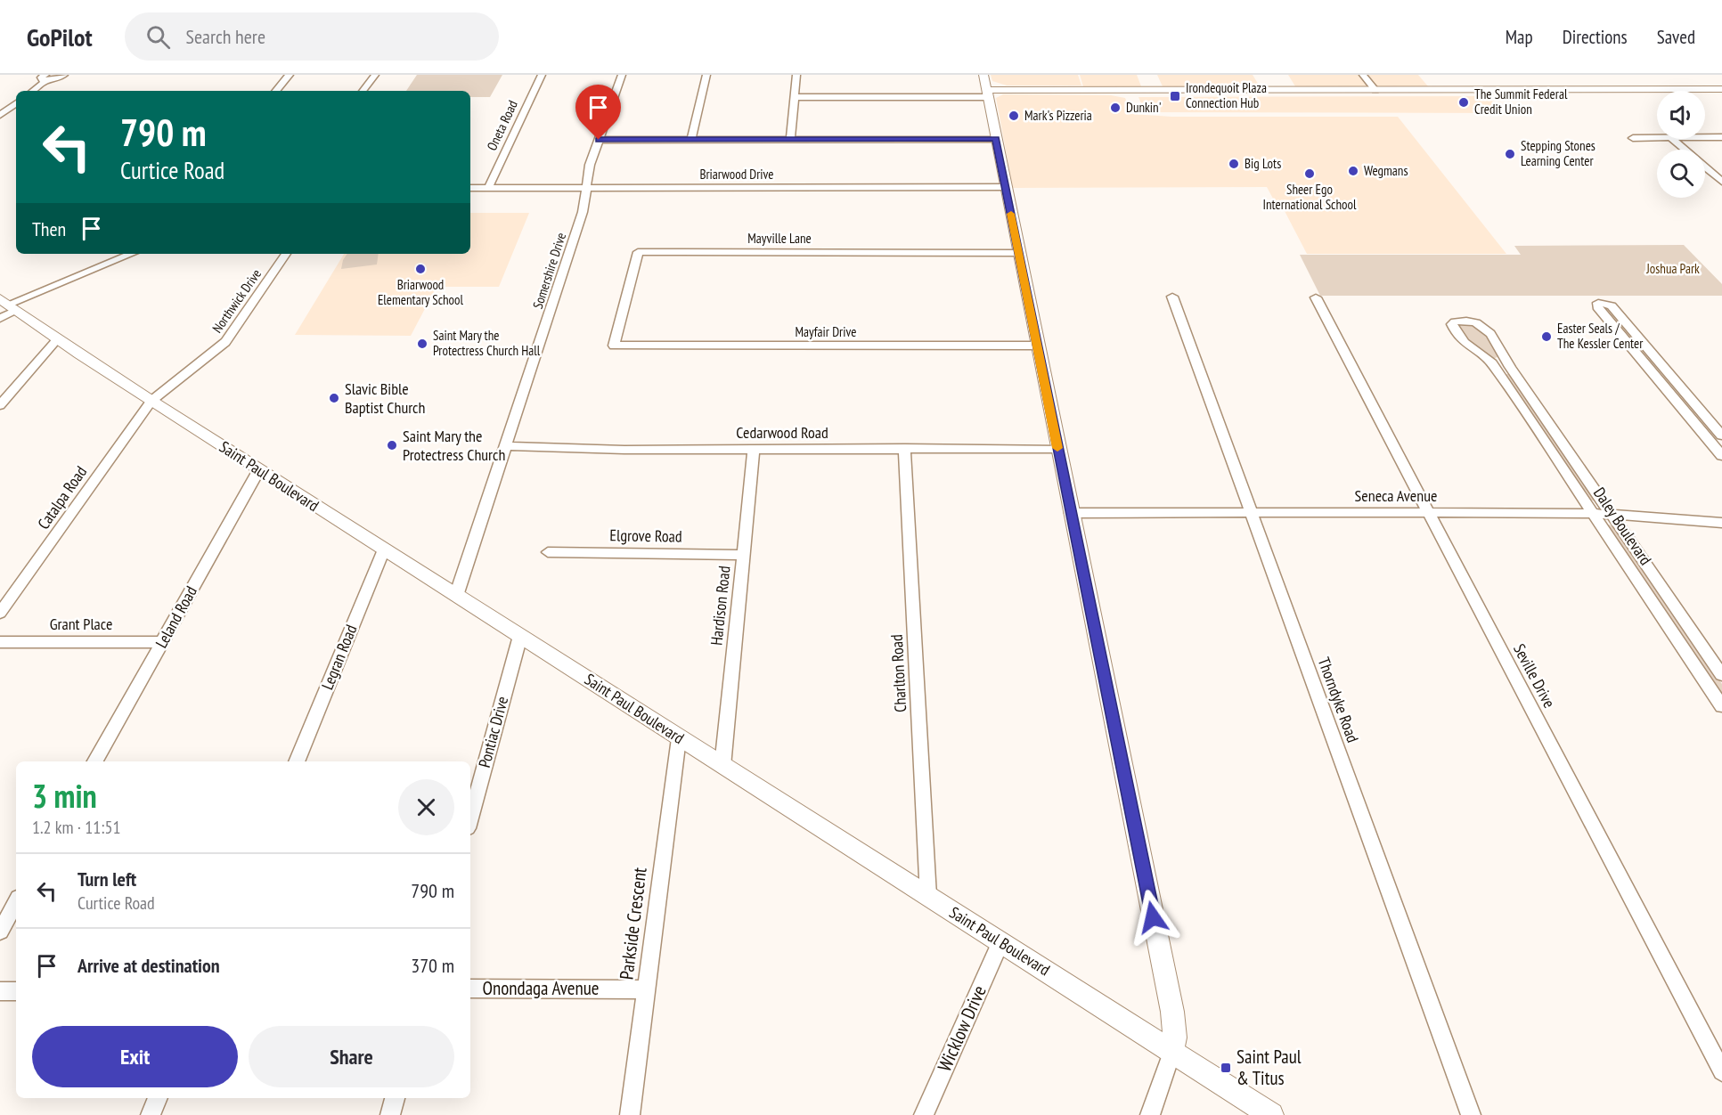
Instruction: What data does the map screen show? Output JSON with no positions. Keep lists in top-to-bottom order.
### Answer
{
  "streets": {
    "main road": ["Saint Paul Boulevard"],
    "street": [
      "Oneta Road",
      "Briarwood Drive",
      "Mayville Lane",
      "Somershire Drive",
      "Northwick Drive",
      "Mayfair Drive",
      "Cedarwood Road",
      "Seneca Avenue",
      "Catalpa Road",
      "Daley Boulevard",
      "Elgrove Road",
      "Hardison Road",
      "Leland Road",
      "Grant Place",
      "Legran Road",
      "Charlton Road",
      "Seville Drive",
      "Thorndyke Road",
      "Pontiac Drive",
      "Parkside Crescent",
      "Onondaga Avenue",
      "Wicklow Drive"
    ]
  },
  "crossings": [
    ["Oneta Road", "Briarwood Drive"],
    ["Briarwood Drive", "Somershire Drive"],
    ["Mayville Lane", "Mayfair Drive"],
    ["Somershire Drive", "Cedarwood Road"],
    ["Somershire Drive", "Saint Paul Boulevard"],
    ["Northwick Drive", "Saint Paul Boulevard"],
    ["Northwick Drive", "Catalpa Road"],
    ["Cedarwood Road", "Hardison Road"],
    ["Cedarwood Road", "Charlton Road"],
    ["Saint Paul Boulevard", "Catalpa Road"],
    ["Saint Paul Boulevard", "Hardison Road"],
    ["Saint Paul Boulevard", "Leland Road"],
    ["Saint Paul Boulevard", "Legran Road"],
    ["Saint Paul Boulevard", "Charlton Road"],
    ["Saint Paul Boulevard", "Pontiac Drive"],
    ["Saint Paul Boulevard", "Parkside Crescent"],
    ["Saint Paul Boulevard", "Wicklow Drive"],
    ["Seneca Avenue", "Daley Boulevard"],
    ["Seneca Avenue", "Seville Drive"],
    ["Seneca Avenue", "Thorndyke Road"],
    ["Elgrove Road", "Hardison Road"],
    ["Leland Road", "Grant Place"],
    ["Parkside Crescent", "Onondaga Avenue"]
  ],
  "parks": ["Joshua Park"],
  "places": {
    "transit": ["Irondequoit Plaza Connection Hub", "Saint Paul & Titus"],
    "other": [
      "The Summit Federal Credit Union",
      "Dunkin'",
      "Mark's Pizzeria",
      "Stepping Stones Learning Center",
      "Big Lots",
      "Wegmans",
      "Sheer Ego International School",
      "Briarwood Elementary School",
      "Easter Seals / The Kessler Center",
      "Saint Mary the Protectress Church Hall",
      "Slavic Bible Baptist Church",
      "Saint Mary the Protectress Church"
    ]
  },
  "page": {
    "header": "GoPilot",
    "search": "Search here",
    "nav": ["Map", "Directions", "Saved"],
    "turn": ["790 m", "Curtice Road"],
    "then": "Then",
    "heading": ["3 min", "1.2 km · 11:51"],
    "list": [
      {
        "name": "Turn left",
        "note": "Curtice Road",
        "value": "790 m"
      },
      {
        "name": "Arrive at destination",
        "value": "370 m"
      }
    ],
    "buttons": ["Exit", "Share"]
  }
}
